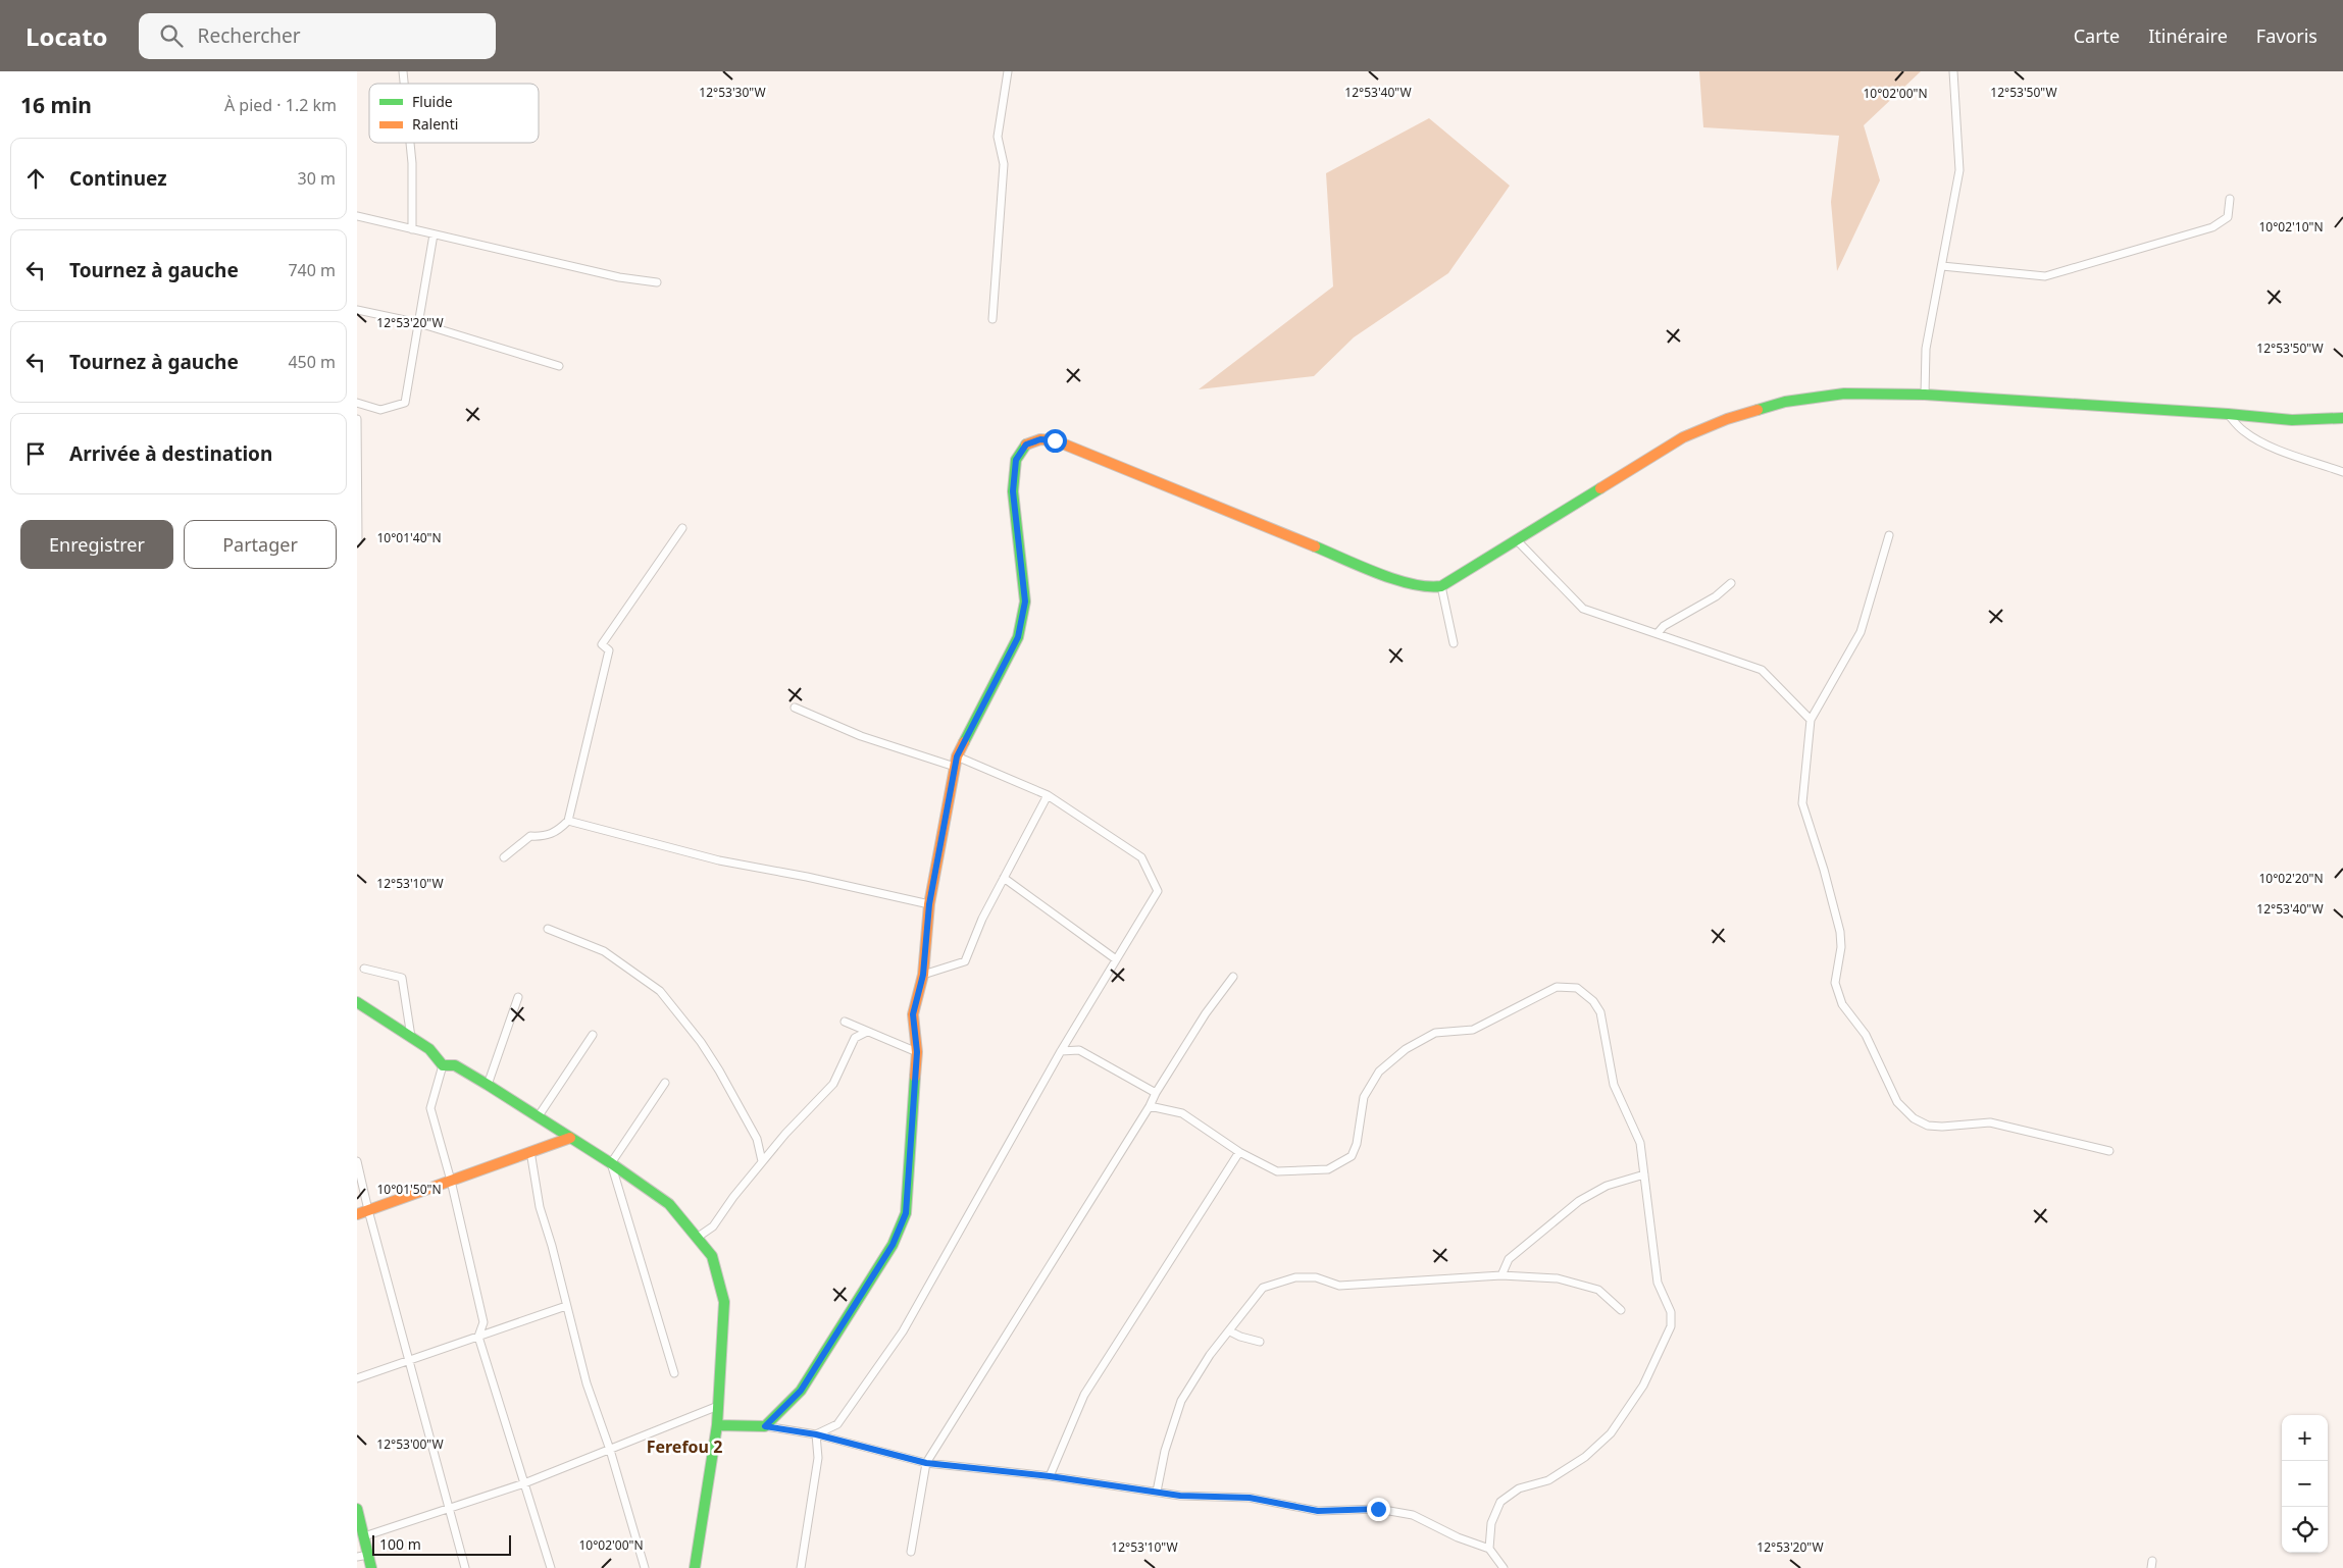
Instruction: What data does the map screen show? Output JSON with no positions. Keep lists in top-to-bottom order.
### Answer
{
  "districts": ["Ferefou 2"],
  "legend": ["Fluide", "Ralenti"],
  "scale_bar": "100 m",
  "page": {
    "header": "Locato",
    "search": "Rechercher",
    "nav": ["Carte", "Itinéraire", "Favoris"],
    "heading": ["16 min", "À pied · 1.2 km"],
    "list": [
      ["Continuez", "30 m"],
      ["Tournez à gauche", "740 m"],
      ["Tournez à gauche", "450 m"],
      "Arrivée à destination"
    ],
    "buttons": ["Enregistrer", "Partager"],
    "map_buttons": ["+", "−"],
    "scale": "100 m"
  },
  "coordinates": [
    "12°53'30\"W",
    "12°53'40\"W",
    "12°53'50\"W",
    "10°02'00\"N",
    "10°02'10\"N",
    "12°53'20\"W",
    "10°01'40\"N",
    "10°02'20\"N",
    "12°53'10\"W",
    "10°01'50\"N",
    "12°53'00\"W"
  ]
}
